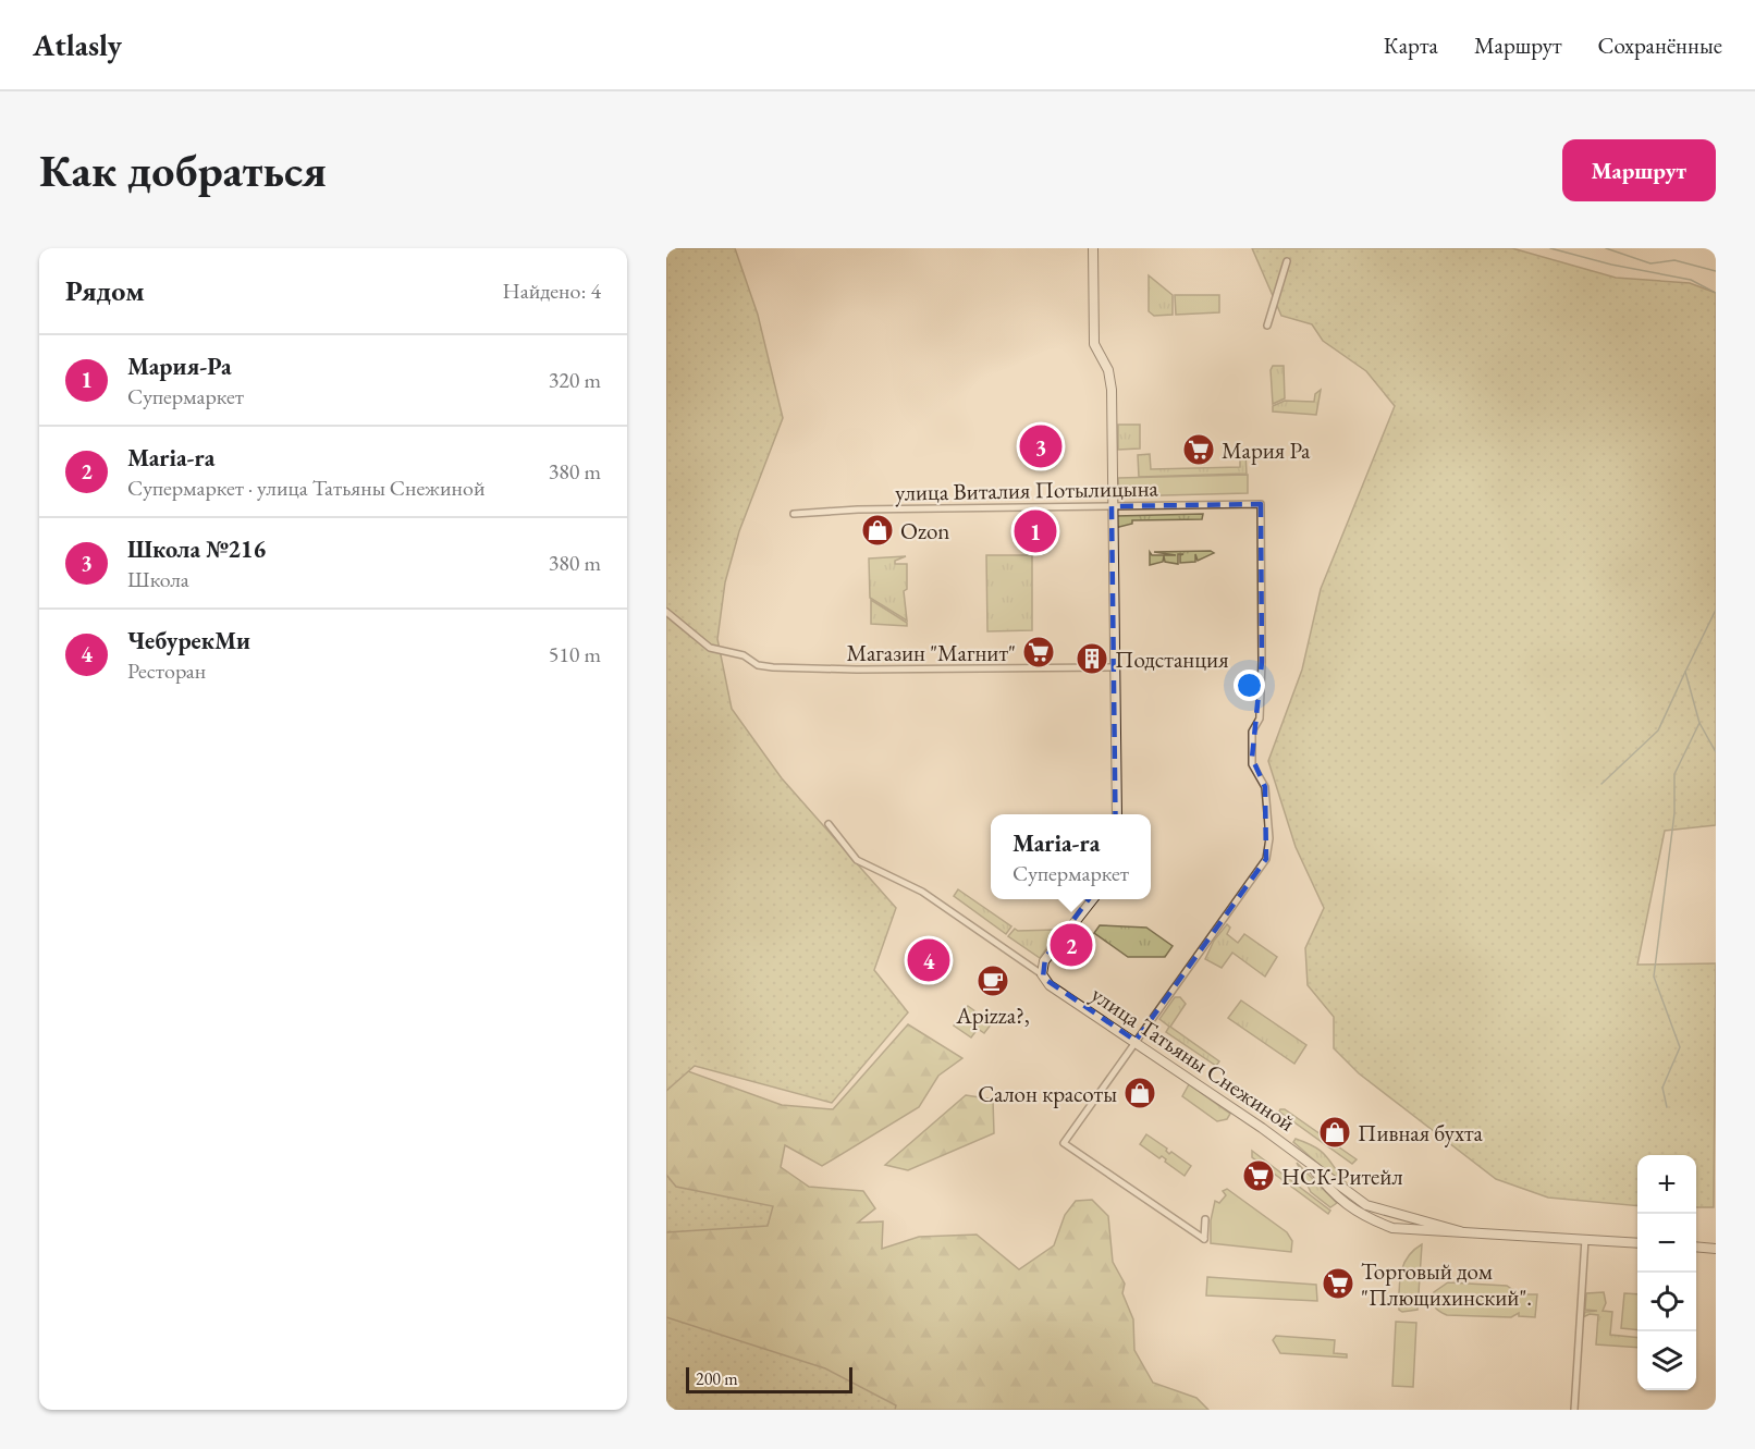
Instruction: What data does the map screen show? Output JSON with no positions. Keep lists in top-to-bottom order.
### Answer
{
  "streets": {
    "street": ["улица Виталия Потылицына", "улица Татьяны Снежиной"]
  },
  "crossings": [
    ["улица Виталия Потылицына", "улица Татьяны Снежиной"]
  ],
  "places": {
    "supermarket": [
      "Мария Ра",
      "Магазин \"Магнит\"",
      "НСК-Ритейл",
      "Торговый дом \"Плющихинский\"."
    ],
    "shop": ["Ozon", "Салон красоты", "Пивная бухта"],
    "building": ["Подстанция"],
    "cafe": ["Apizza?,"]
  },
  "scale_bar": "200 m",
  "page": {
    "header": "Atlasly",
    "nav": ["Карта", "Маршрут", "Сохранённые"],
    "buttons": "Маршрут",
    "title": "Как добраться",
    "heading": ["Рядом", "Найдено: 4"],
    "list": [
      {
        "mark": "1",
        "name": "Мария-Ра",
        "note": "Супермаркет",
        "value": "320 m"
      },
      {
        "mark": "2",
        "name": "Maria-ra",
        "note": "Супермаркет · улица Татьяны Снежиной",
        "value": "380 m"
      },
      {
        "mark": "3",
        "name": "Школа №216",
        "note": "Школа",
        "value": "380 m"
      },
      {
        "mark": "4",
        "name": "ЧебурекМи",
        "note": "Ресторан",
        "value": "510 m"
      }
    ],
    "pins": [
      "3",
      "1",
      "2",
      "4"
    ],
    "popup": ["Maria-ra", "Супермаркет"],
    "map_buttons": ["+", "−"],
    "scale": "200 m"
  }
}
